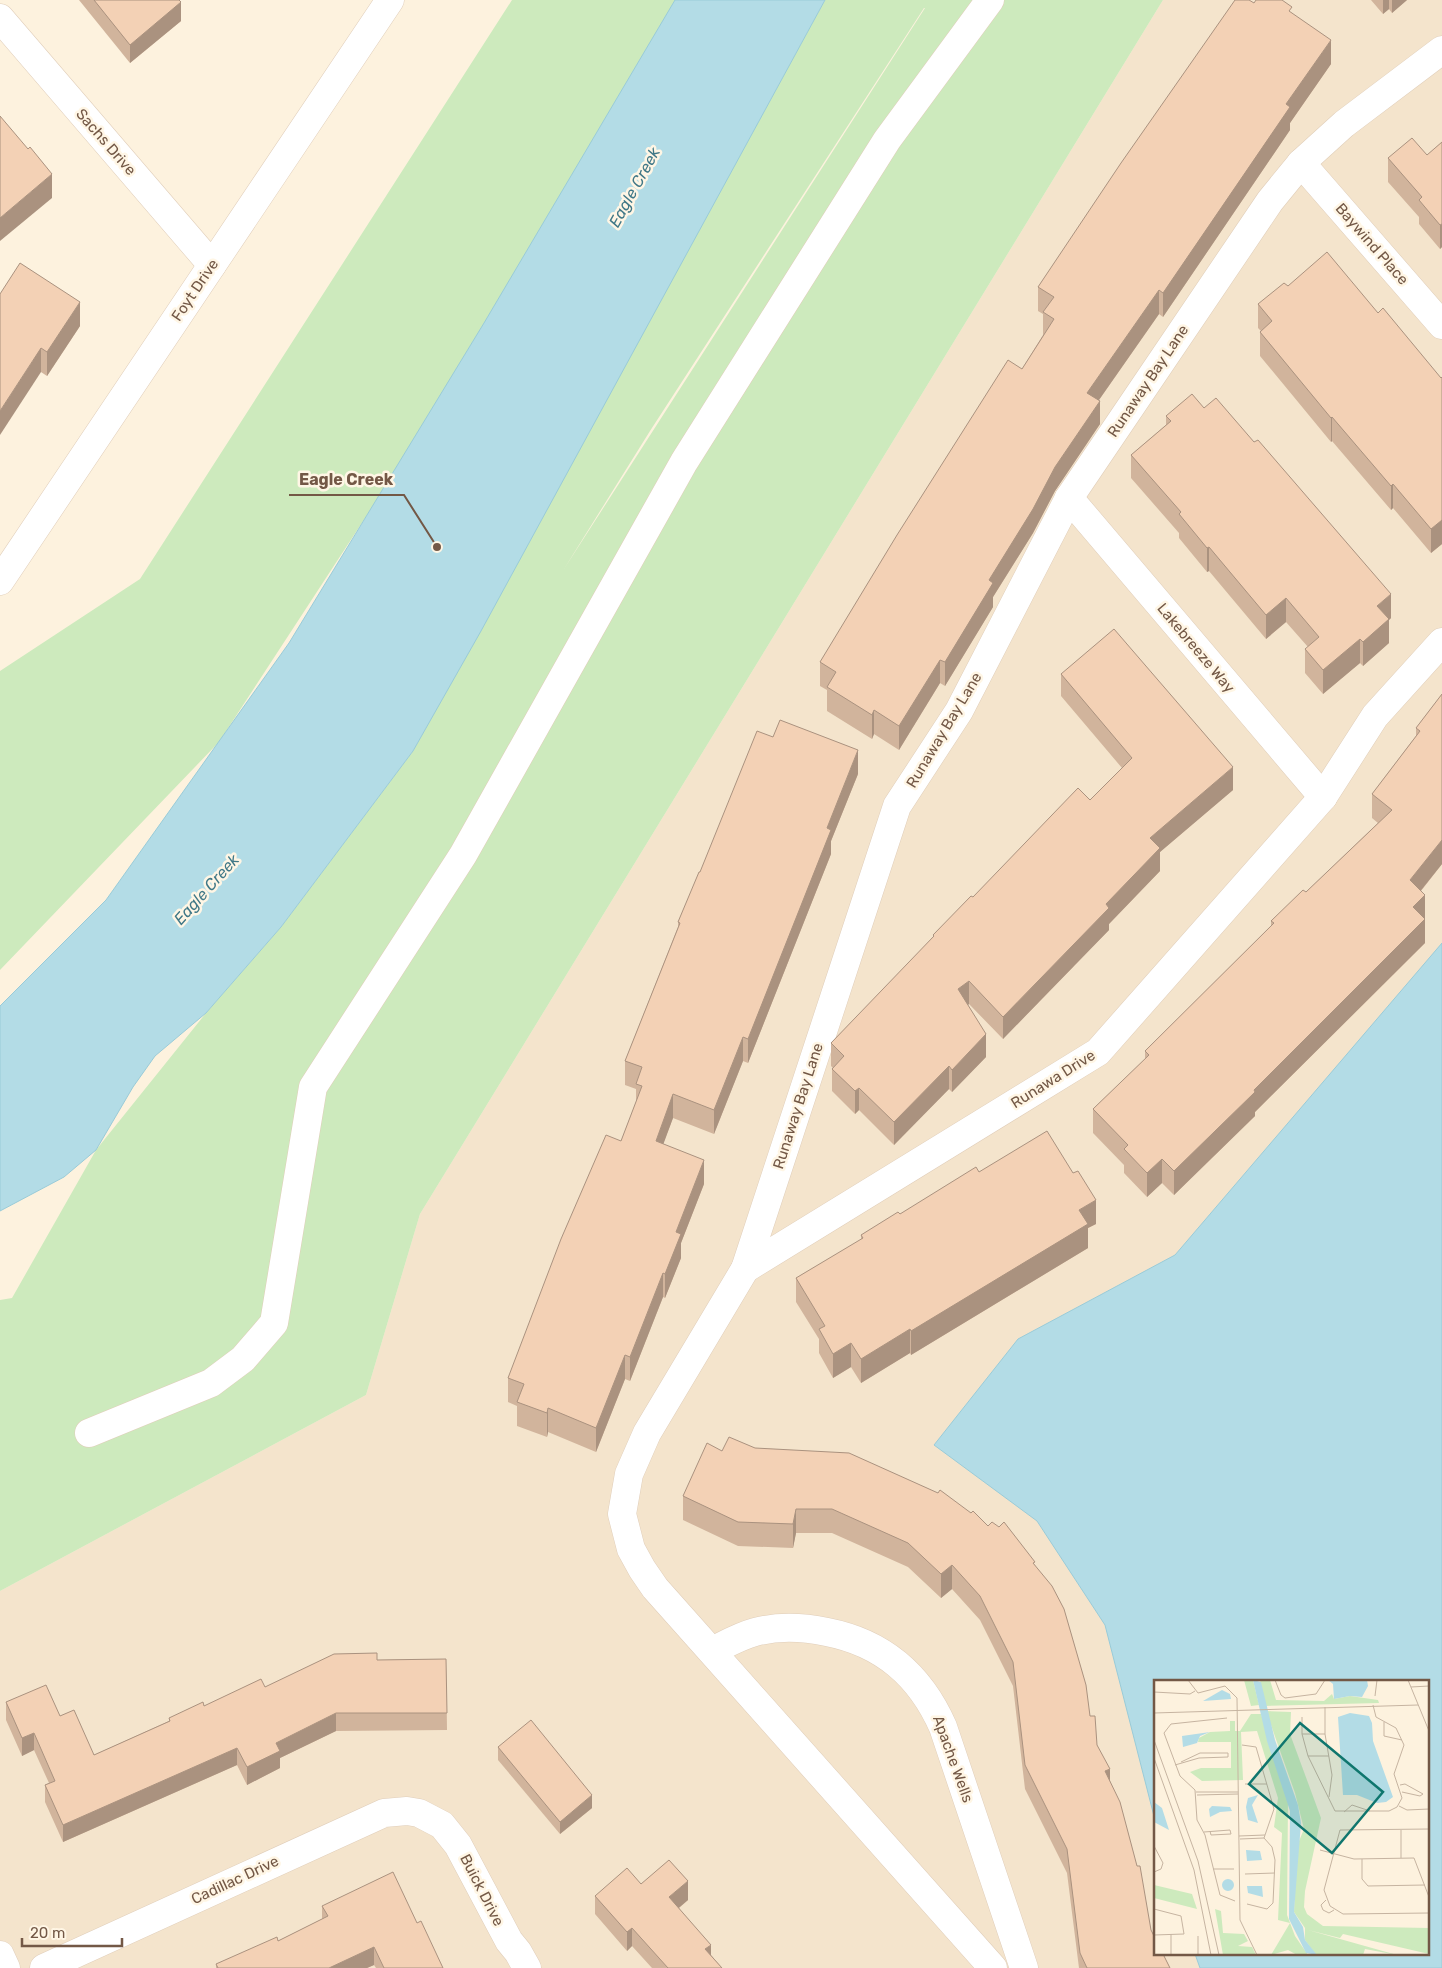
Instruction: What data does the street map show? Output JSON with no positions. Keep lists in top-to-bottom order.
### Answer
{
  "streets": {
    "street": [
      "Sachs Drive",
      "Baywind Place",
      "Foyt Drive",
      "Runaway Bay Lane",
      "Lakebreeze Way",
      "Runawa Drive",
      "Apache Wells",
      "Cadillac Drive",
      "Buick Drive"
    ]
  },
  "crossings": [
    ["Sachs Drive", "Foyt Drive"],
    ["Baywind Place", "Runaway Bay Lane"],
    ["Runaway Bay Lane", "Lakebreeze Way"],
    ["Runaway Bay Lane", "Runawa Drive"],
    ["Runaway Bay Lane", "Apache Wells"],
    ["Lakebreeze Way", "Runawa Drive"],
    ["Cadillac Drive", "Buick Drive"]
  ],
  "water": ["Eagle Creek"],
  "places": ["Eagle Creek"],
  "scale_bar": "20 m"
}
